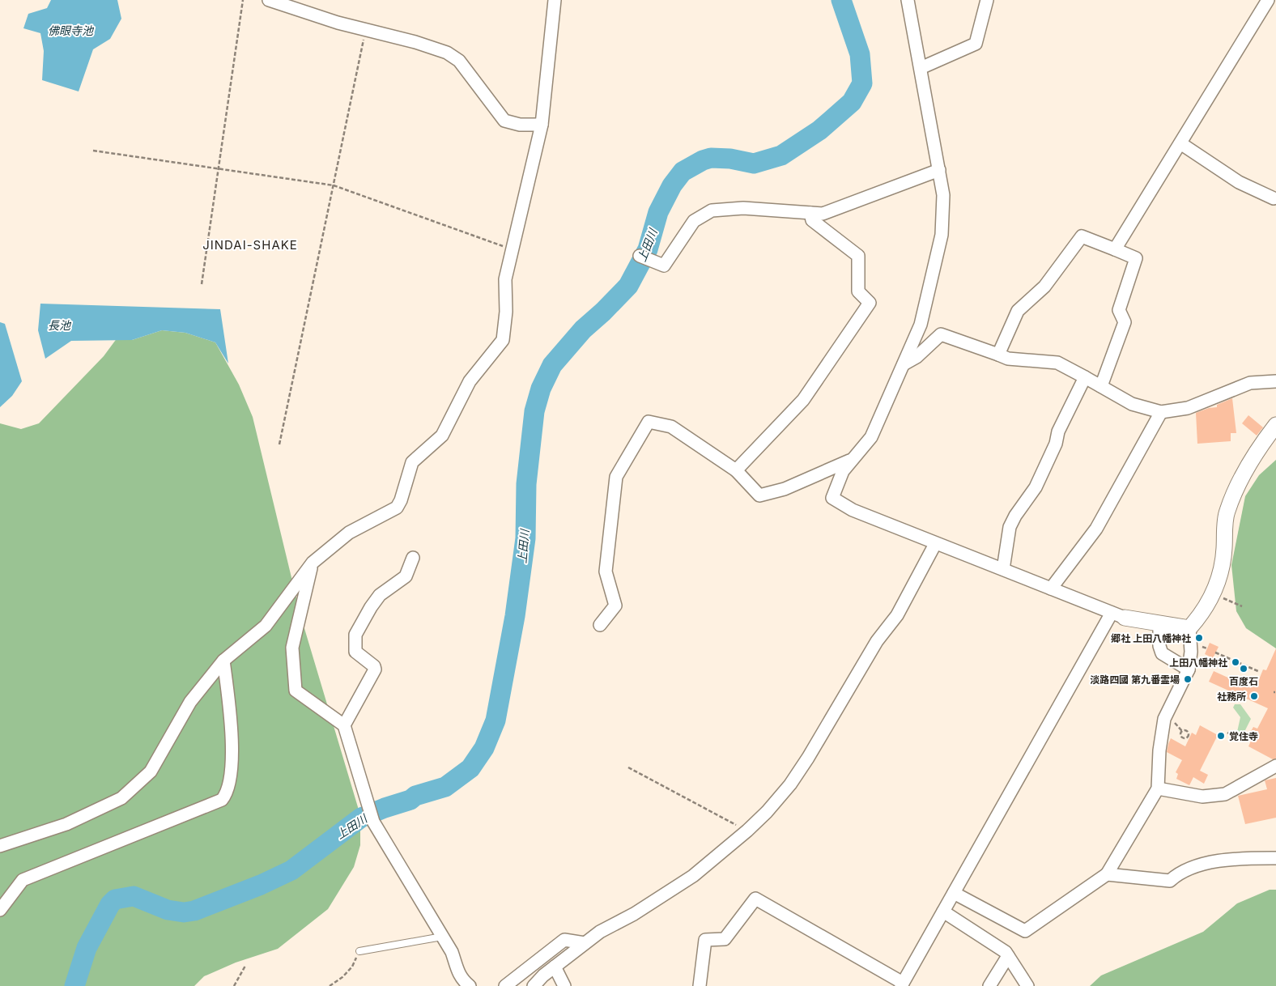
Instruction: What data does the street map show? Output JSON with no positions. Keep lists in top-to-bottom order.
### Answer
{
  "districts": ["JINDAI-SHAKE"],
  "water": ["佛眼寺池", "上田川", "長池"],
  "places": [
    "郷社 上田八幡神社",
    "上田八幡神社",
    "百度石",
    "淡路四國 第九番霊場",
    "社務所",
    "覚住寺"
  ]
}
